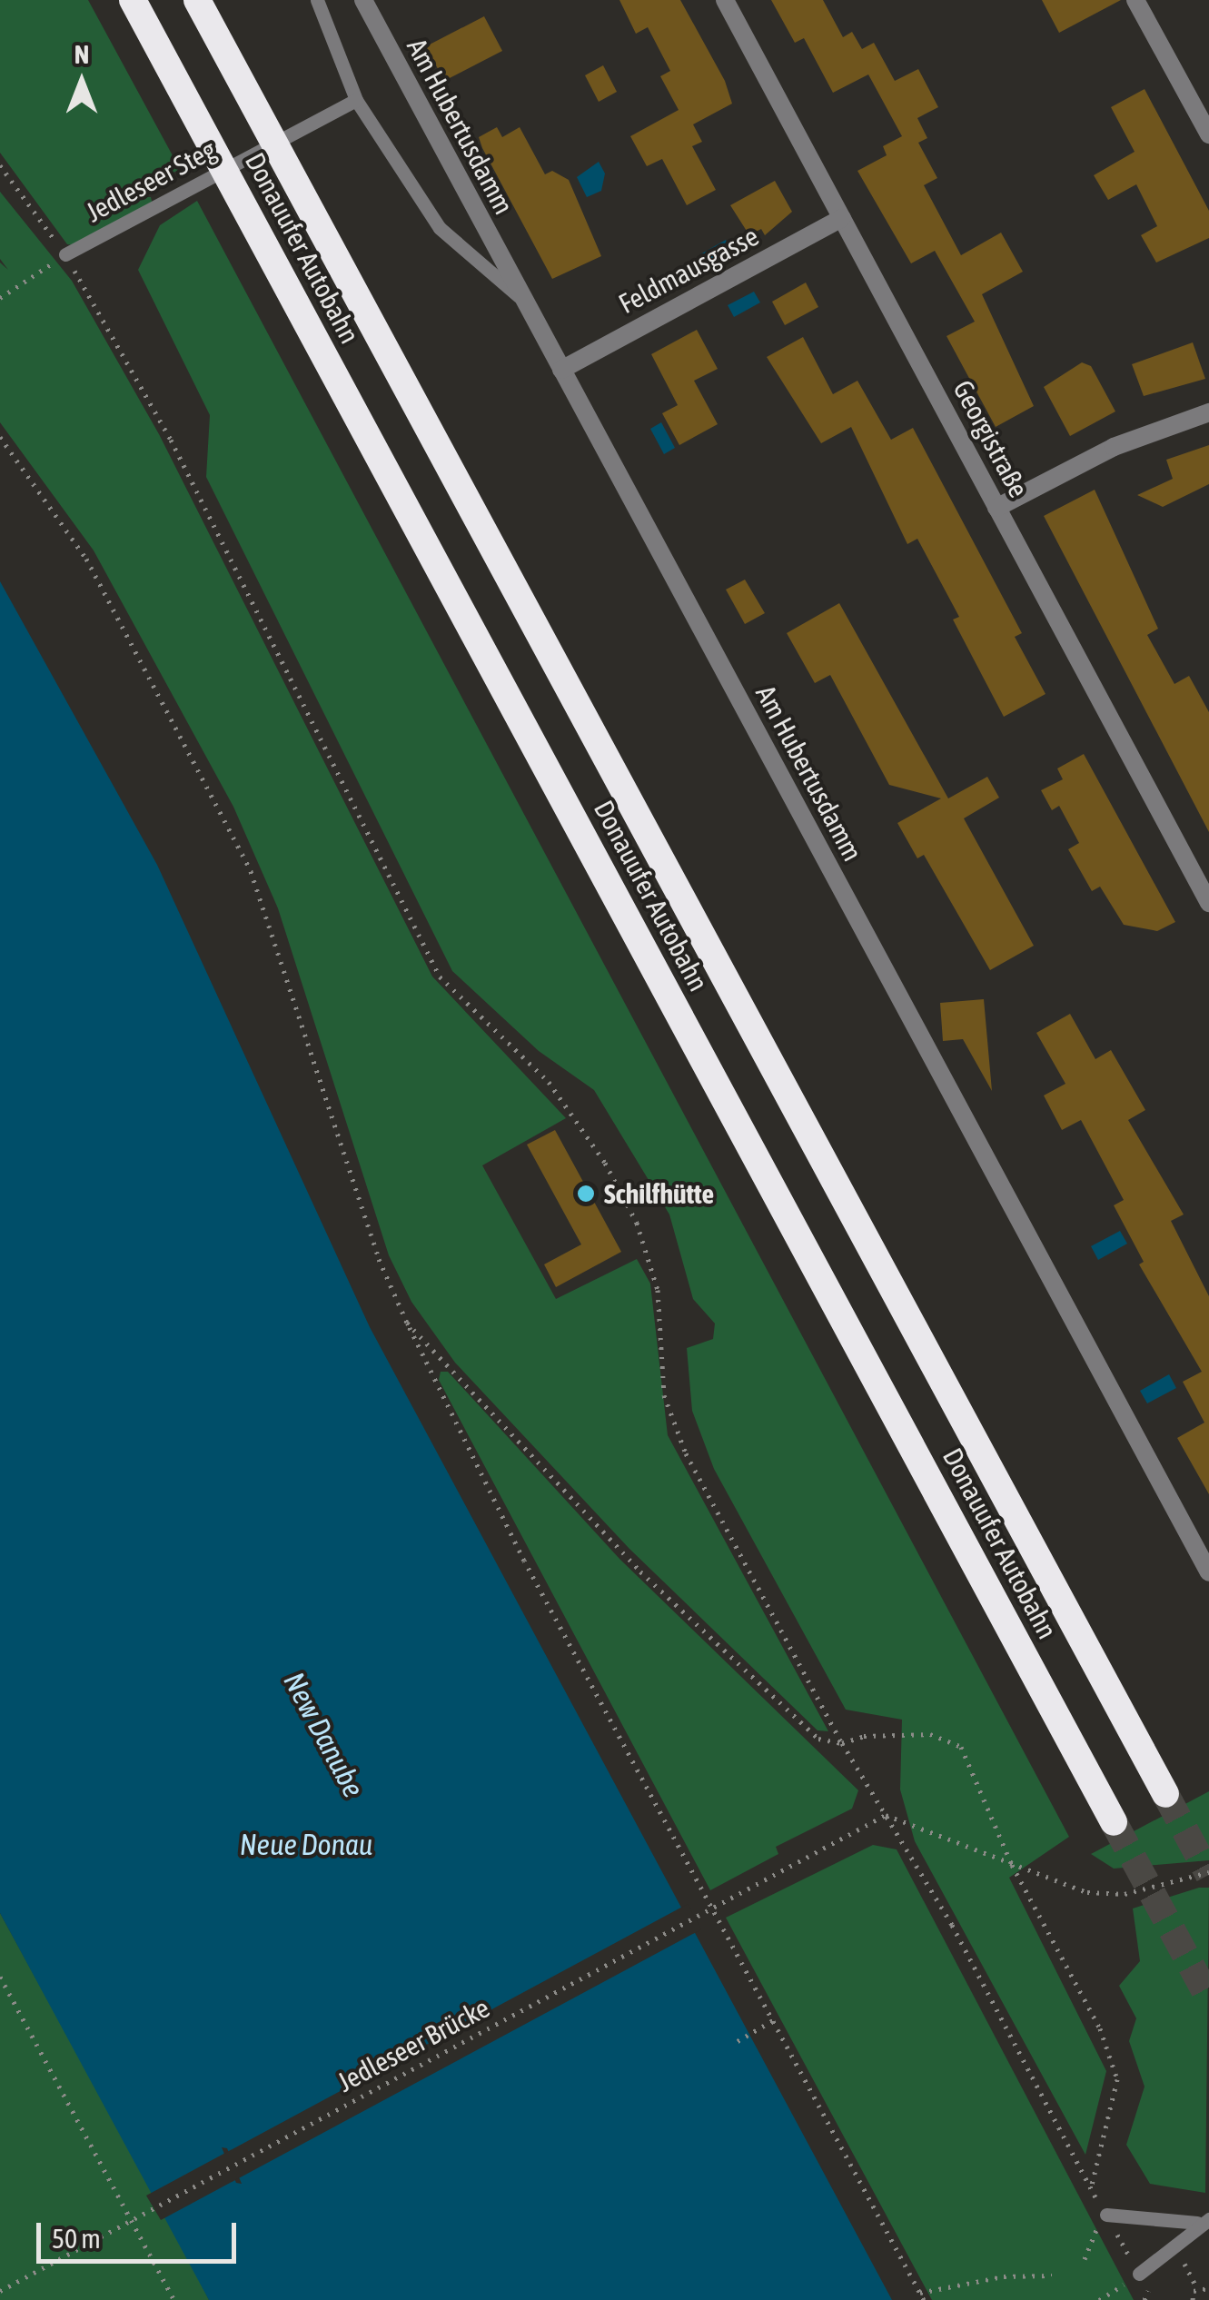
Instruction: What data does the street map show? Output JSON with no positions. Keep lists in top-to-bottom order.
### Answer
{
  "streets": {
    "highway": ["Donauufer Autobahn"],
    "street": ["Am Hubertusdamm", "Feldmausgasse", "Georgistraße"],
    "lane": ["Jedleseer Steg"],
    "path": ["Jedleseer Brücke"]
  },
  "crossings": [
    ["Am Hubertusdamm", "Feldmausgasse"],
    ["Feldmausgasse", "Georgistraße"]
  ],
  "water": ["New Danube", "Neue Donau"],
  "places": ["Schilfhütte"],
  "scale_bar": "50 m",
  "north": "top"
}
